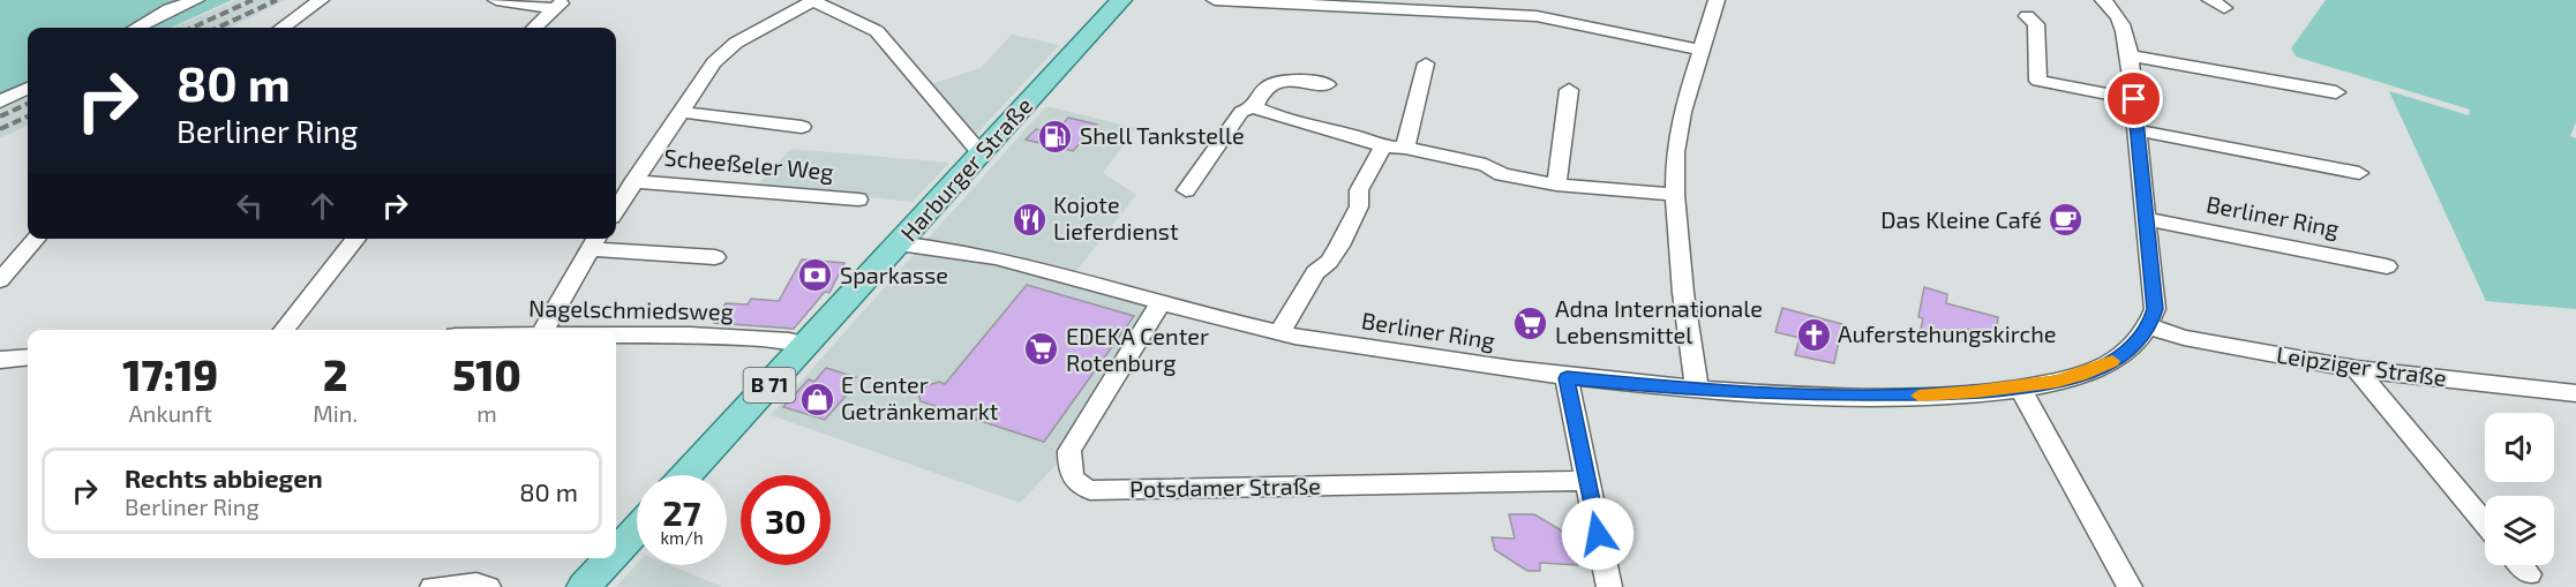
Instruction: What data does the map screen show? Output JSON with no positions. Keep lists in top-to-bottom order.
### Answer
{
  "streets": {
    "main road": ["Harburger Straße", "B 71"],
    "street": [
      "Scheeßeler Weg",
      "Berliner Ring",
      "Nagelschmiedsweg",
      "Leipziger Straße",
      "Potsdamer Straße"
    ]
  },
  "crossings": [
    ["Harburger Straße", "Berliner Ring"],
    ["Harburger Straße", "Nagelschmiedsweg"],
    ["Berliner Ring", "Leipziger Straße"],
    ["Berliner Ring", "Potsdamer Straße"]
  ],
  "places": {
    "fuel station": ["Shell Tankstelle"],
    "restaurant": ["Kojote Lieferdienst"],
    "cafe": ["Das Kleine Café"],
    "bank": ["Sparkasse"],
    "supermarket": ["Adna Internationale Lebensmittel", "EDEKA Center Rotenburg"],
    "church": ["Auferstehungskirche"],
    "shop": ["E Center Getränkemarkt"]
  },
  "page": {
    "turn": ["80 m", "Berliner Ring"],
    "eta": [
      "17:19",
      "Ankunft",
      "2",
      "Min.",
      "510",
      "m"
    ],
    "list": [
      {
        "name": "Rechts abbiegen",
        "note": "Berliner Ring",
        "value": "80 m"
      }
    ],
    "speed": "27 km/h",
    "limit": "30"
  }
}
